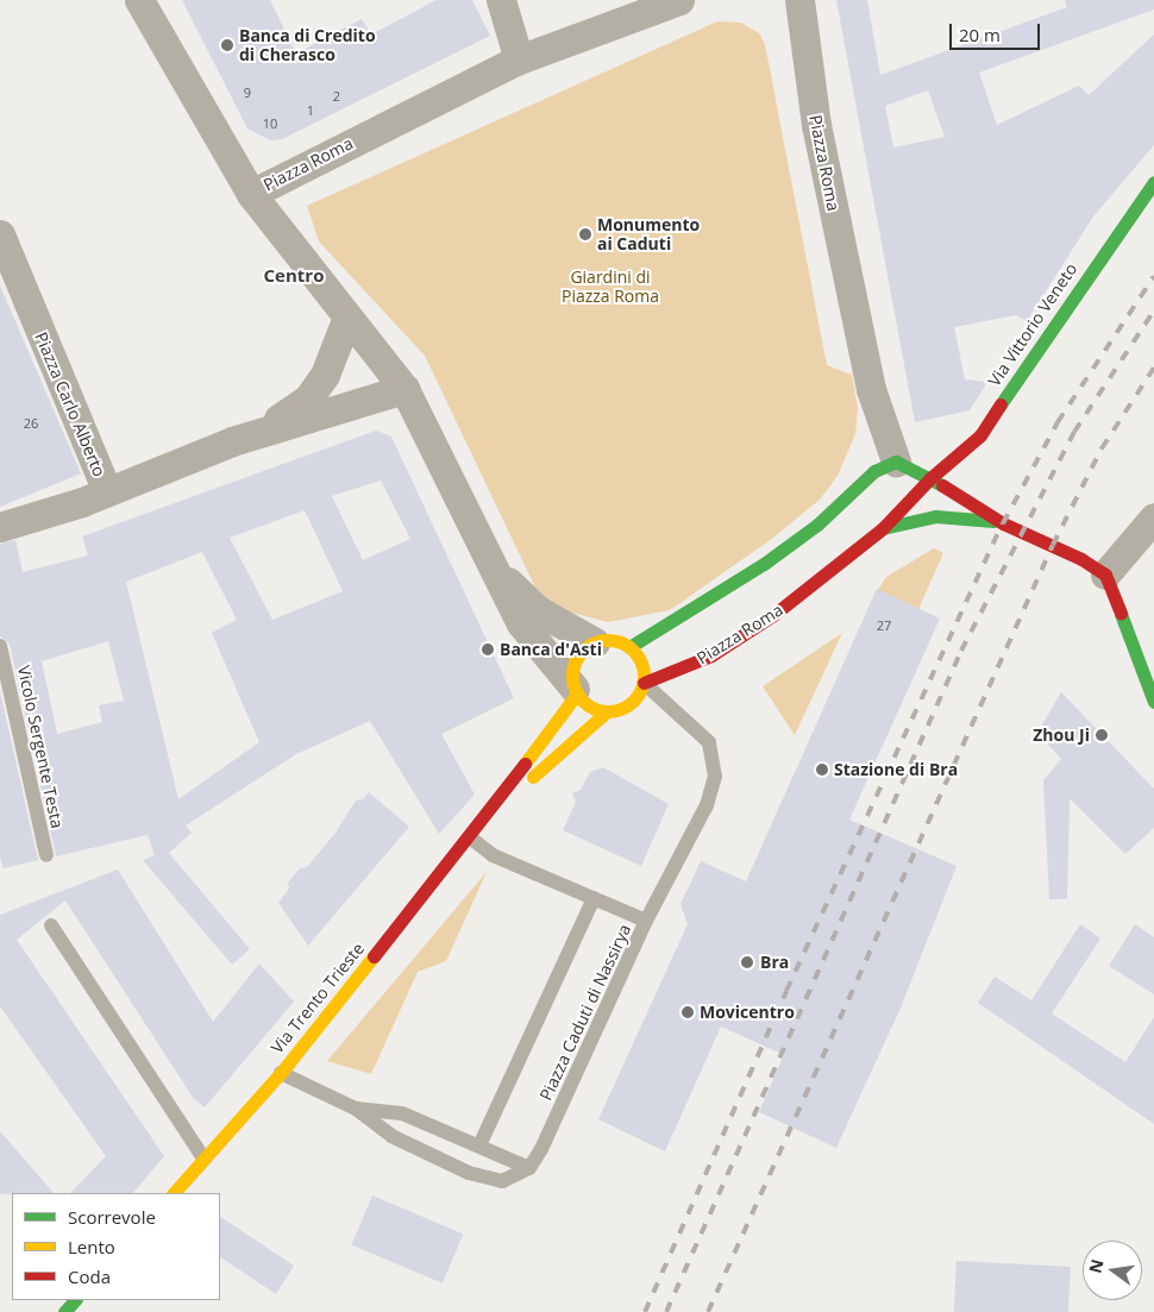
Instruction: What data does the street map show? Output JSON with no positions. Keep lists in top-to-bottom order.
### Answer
{
  "streets": {
    "main road": ["Piazza Roma", "Via Vittorio Veneto", "Via Trento Trieste"],
    "street": ["Piazza Carlo Alberto"],
    "lane": ["Vicolo Sergente Testa", "Piazza Caduti di Nassirya"]
  },
  "crossings": [
    ["Piazza Roma", "Via Vittorio Veneto"],
    ["Piazza Roma", "Piazza Carlo Alberto"],
    ["Via Trento Trieste", "Piazza Caduti di Nassirya"]
  ],
  "districts": ["Centro"],
  "parks": ["Giardini di Piazza Roma"],
  "places": [
    "Banca di Credito di Cherasco",
    "Monumento ai Caduti",
    "Banca d'Asti",
    "Zhou Ji",
    "Stazione di Bra",
    "Bra",
    "Movicentro"
  ],
  "house_numbers": [
    "9",
    "2",
    "1",
    "10",
    "26",
    "27"
  ],
  "legend": ["Scorrevole", "Lento", "Coda"],
  "scale_bar": "20 m",
  "north": "left"
}
